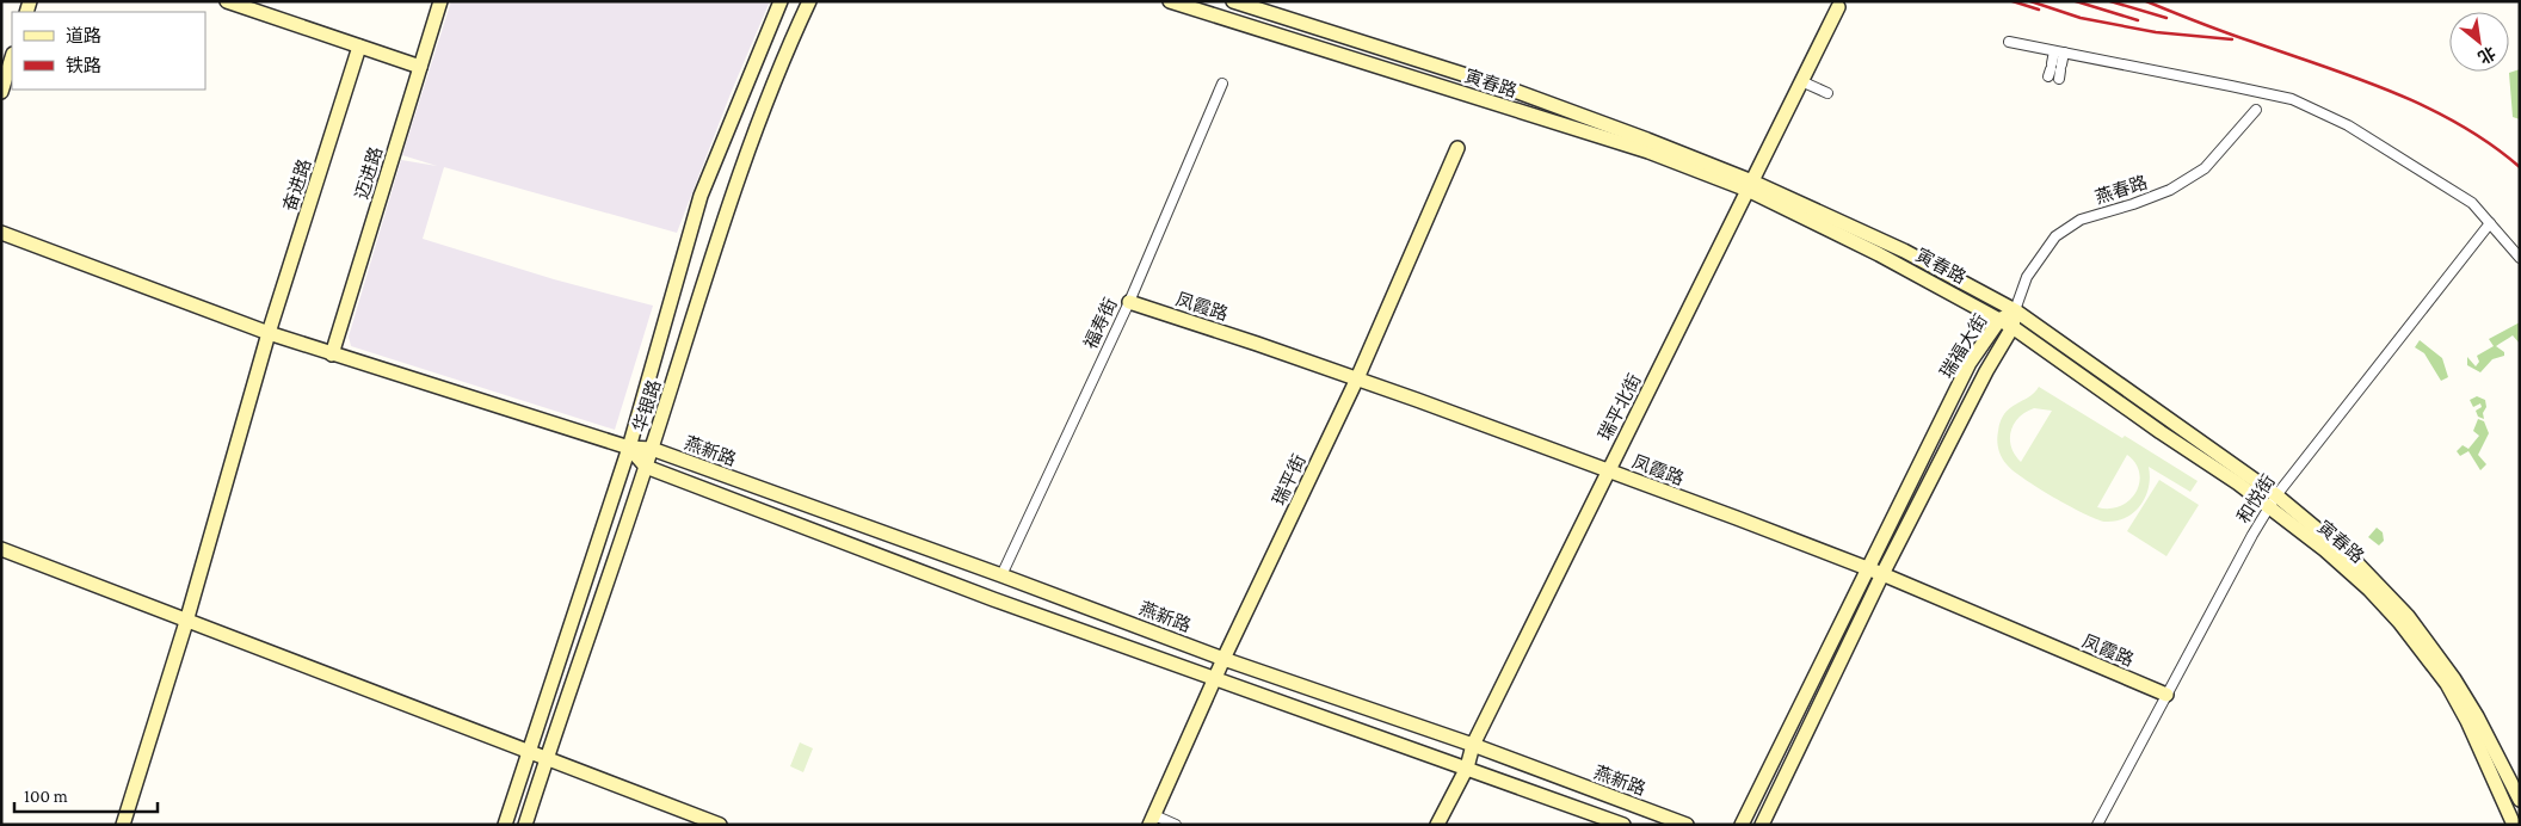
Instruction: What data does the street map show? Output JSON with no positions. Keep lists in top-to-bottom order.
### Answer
{
  "streets": {
    "street": [
      "寅春路",
      "迈进路",
      "奋进路",
      "燕春路",
      "凤霞路",
      "福寿街",
      "瑞福大街",
      "华银路",
      "瑞平北街",
      "燕新路",
      "瑞平街",
      "和悦街"
    ]
  },
  "crossings": [
    ["寅春路", "燕春路"],
    ["寅春路", "瑞福大街"],
    ["寅春路", "瑞平北街"],
    ["寅春路", "和悦街"],
    ["迈进路", "燕新路"],
    ["奋进路", "燕新路"],
    ["燕春路", "瑞福大街"],
    ["凤霞路", "福寿街"],
    ["凤霞路", "瑞福大街"],
    ["凤霞路", "瑞平北街"],
    ["凤霞路", "瑞平街"],
    ["凤霞路", "和悦街"],
    ["福寿街", "燕新路"],
    ["华银路", "燕新路"],
    ["瑞平北街", "燕新路"],
    ["燕新路", "瑞平街"]
  ],
  "legend": ["道路", "铁路"],
  "scale_bar": "100 m",
  "north": "bottom right"
}
